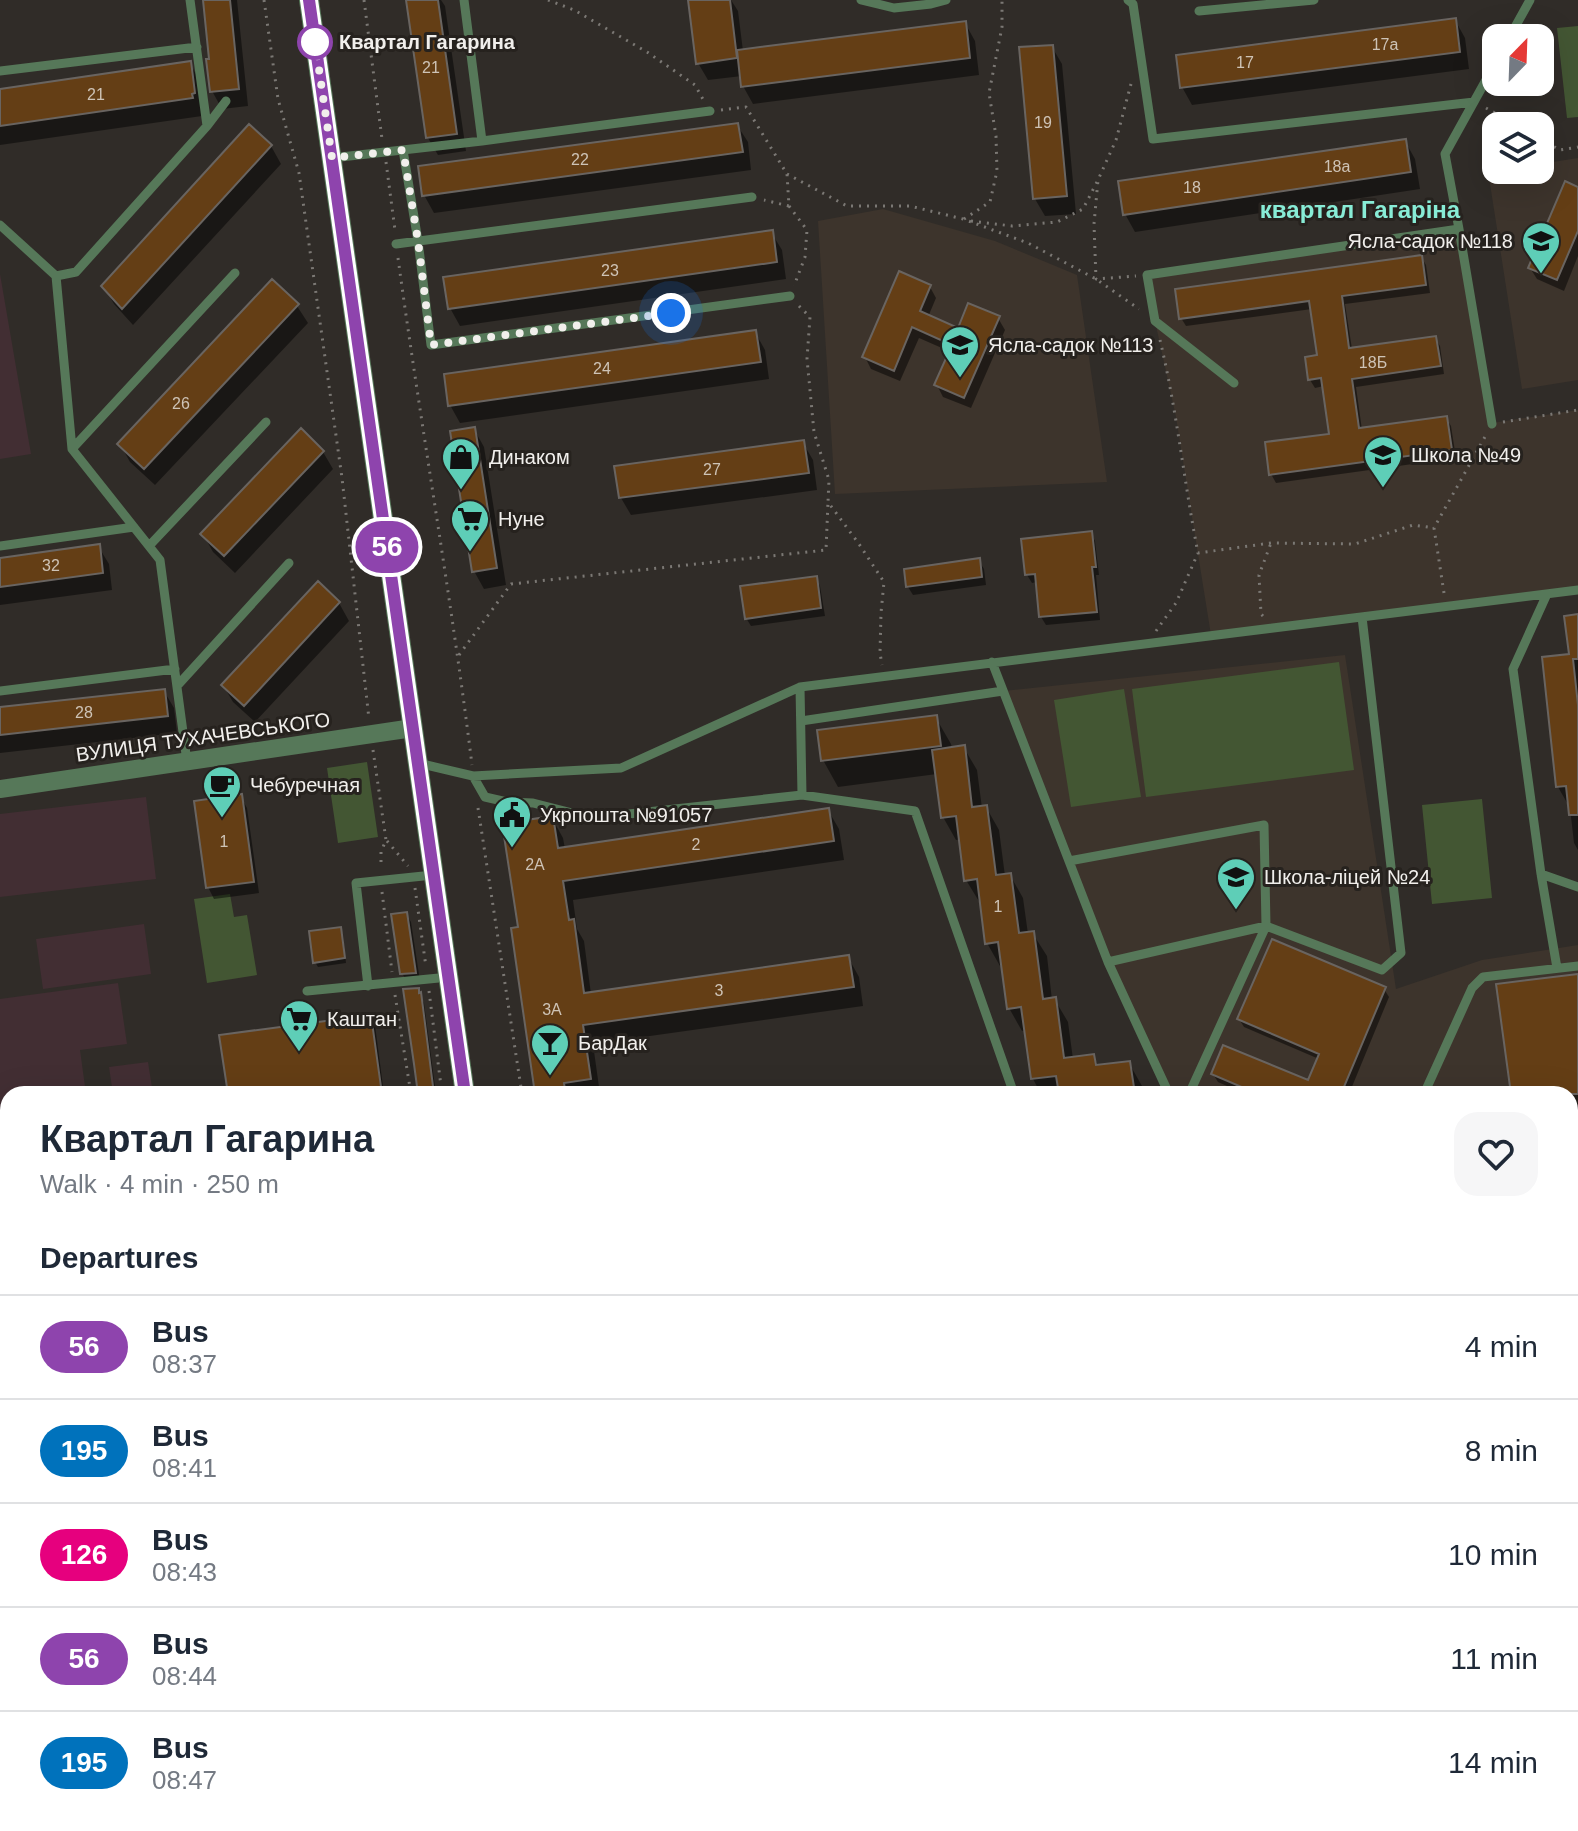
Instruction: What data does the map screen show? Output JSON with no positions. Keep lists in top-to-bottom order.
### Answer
{
  "streets": {
    "street": ["ВУЛИЦЯ ТУХАЧЕВСЬКОГО"]
  },
  "districts": ["квартал Гагаріна"],
  "places": {
    "other": ["Квартал Гагарина"],
    "school or university": [
      "Ясла-садок №118",
      "Ясла-садок №113",
      "Школа №49",
      "Школа-ліцей №24"
    ],
    "shop": ["Динаком"],
    "supermarket": ["Нуне", "Каштан"],
    "cafe": ["Чебуречная"],
    "public building": ["Укрпошта №91057"],
    "bar": ["БарДак"]
  },
  "lines": ["bus line 56"],
  "house_numbers": [
    "17а",
    "17",
    "21",
    "21",
    "19",
    "22",
    "18а",
    "18",
    "23",
    "18Б",
    "24",
    "26",
    "27",
    "32",
    "28",
    "1",
    "2",
    "2А",
    "1",
    "3",
    "3А"
  ],
  "north": "top right",
  "page": {
    "on_map": "56",
    "heading": [
      ["Квартал Гагарина", "Walk · 4 min · 250 m"],
      "Departures"
    ],
    "list": [
      {
        "mark": "56",
        "name": "Bus",
        "note": "08:37",
        "value": "4 min"
      },
      {
        "mark": "195",
        "name": "Bus",
        "note": "08:41",
        "value": "8 min"
      },
      {
        "mark": "126",
        "name": "Bus",
        "note": "08:43",
        "value": "10 min"
      },
      {
        "mark": "56",
        "name": "Bus",
        "note": "08:44",
        "value": "11 min"
      },
      {
        "mark": "195",
        "name": "Bus",
        "note": "08:47",
        "value": "14 min"
      }
    ]
  }
}
